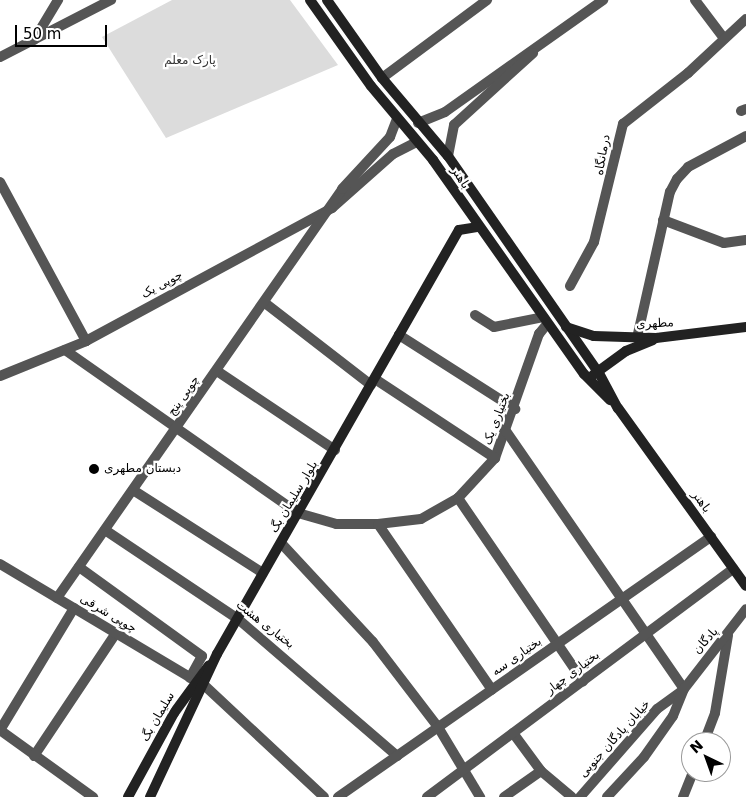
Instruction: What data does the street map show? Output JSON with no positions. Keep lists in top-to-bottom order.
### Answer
{
  "streets": {
    "main road": [
      "باهنر",
      "مطهری",
      "بلوار سلیمان بگ",
      "سلیمان بگ"
    ],
    "street": [
      "درمانگاه",
      "چوپی یک",
      "چوپی پنج",
      "بختیاری یک",
      "چوپی شرقی",
      "بختیاری هشت",
      "پادگان",
      "بختیاری سه",
      "بختیاری چهار",
      "خیابان پادگان جنوبی"
    ]
  },
  "crossings": [
    ["باهنر", "چوپی یک"],
    ["باهنر", "مطهری"],
    ["باهنر", "بختیاری یک"],
    ["باهنر", "بلوار سلیمان بگ"],
    ["باهنر", "بختیاری سه"],
    ["باهنر", "بختیاری چهار"],
    ["چوپی یک", "چوپی پنج"],
    ["چوپی یک", "بختیاری یک"],
    ["چوپی پنج", "بختیاری یک"],
    ["چوپی پنج", "چوپی شرقی"],
    ["چوپی پنج", "بختیاری هشت"],
    ["بختیاری یک", "بلوار سلیمان بگ"],
    ["بلوار سلیمان بگ", "چوپی شرقی"],
    ["بلوار سلیمان بگ", "بختیاری هشت"],
    ["بلوار سلیمان بگ", "سلیمان بگ"],
    ["چوپی شرقی", "سلیمان بگ"],
    ["بختیاری هشت", "بختیاری سه"],
    ["پادگان", "خیابان پادگان جنوبی"]
  ],
  "parks": ["پارک معلم"],
  "places": ["دبستان مطهری"],
  "scale_bar": "50 m",
  "north": "top left"
}
